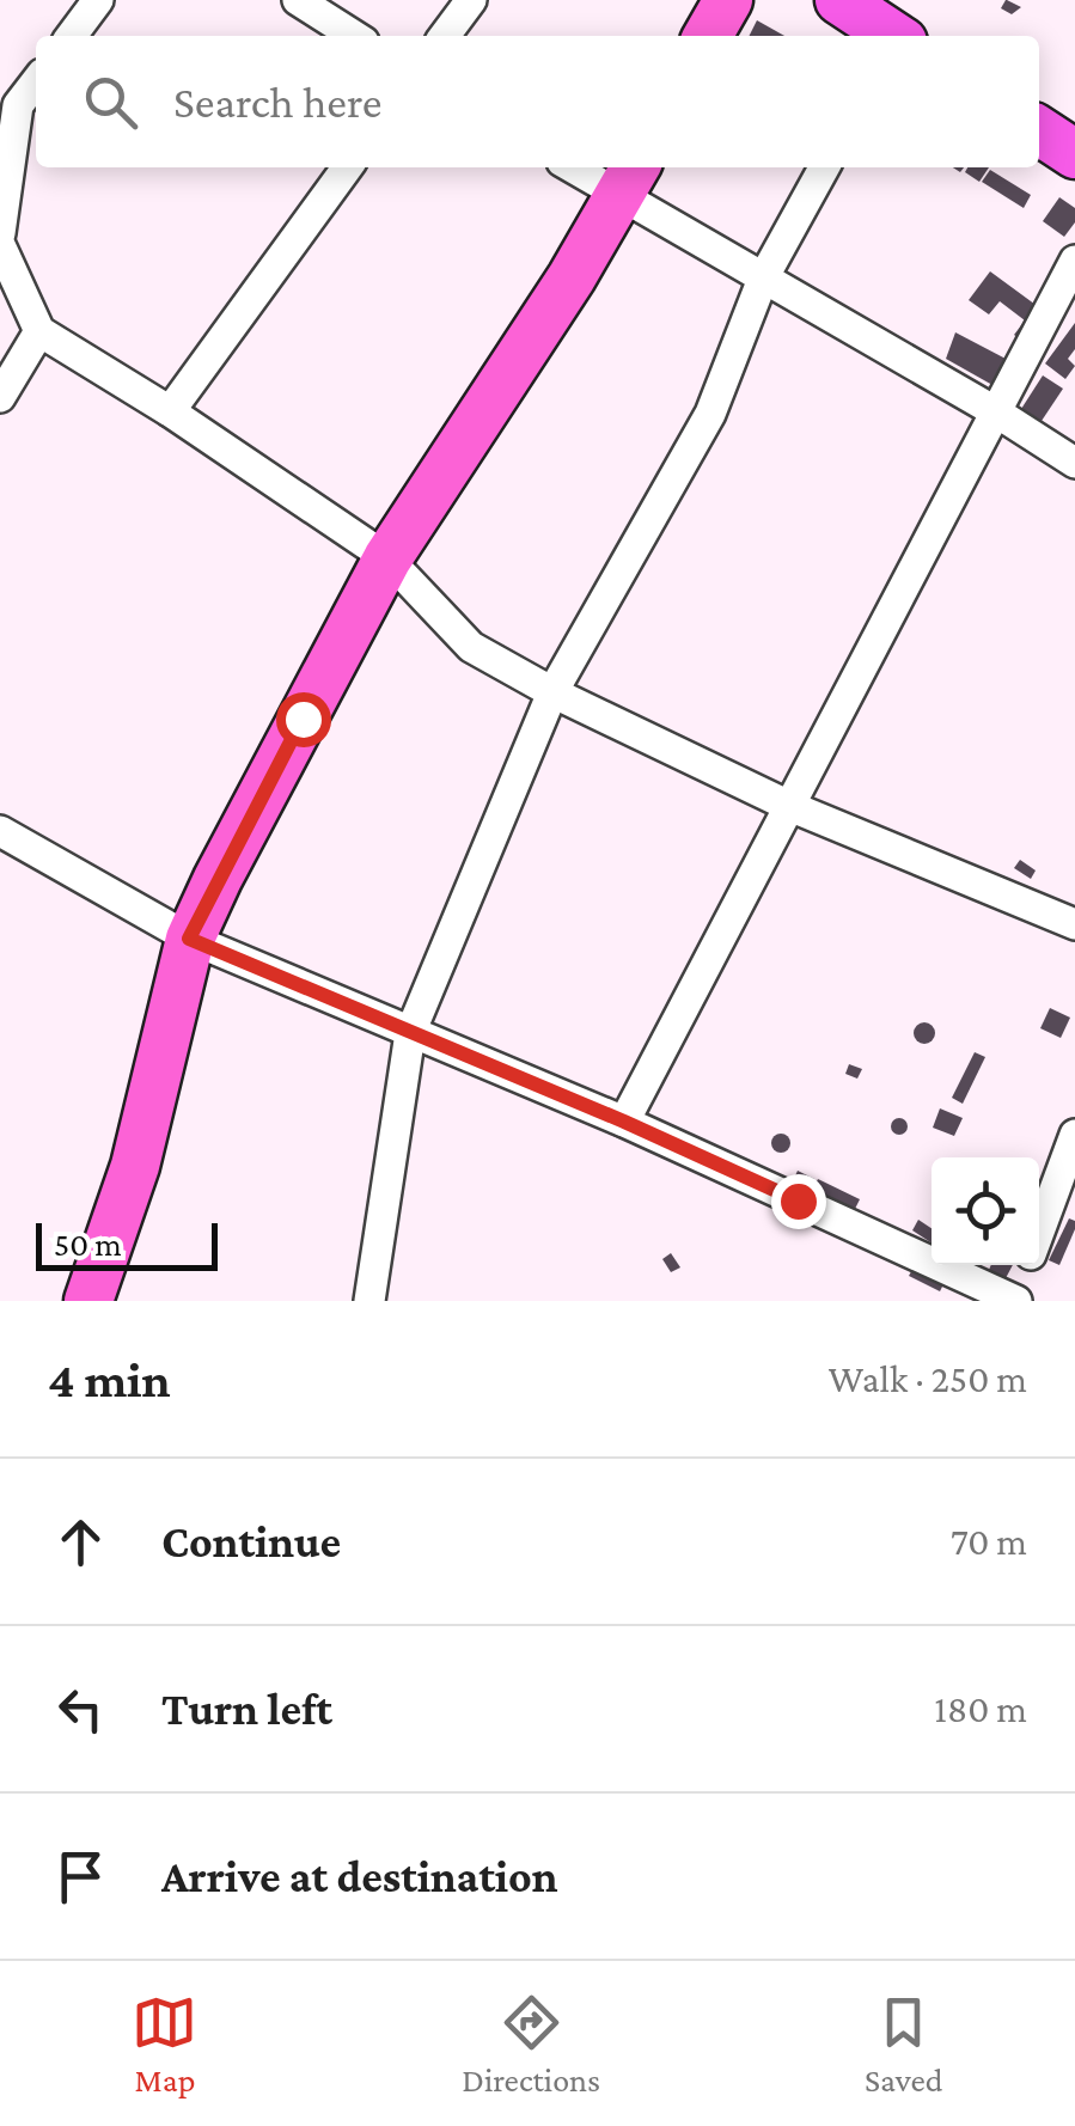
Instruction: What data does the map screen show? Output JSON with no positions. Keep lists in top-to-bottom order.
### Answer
{
  "scale_bar": "50 m",
  "page": {
    "search": "Search here",
    "scale": "50 m",
    "heading": ["4 min", "Walk · 250 m"],
    "list": [
      ["Continue", "70 m"],
      ["Turn left", "180 m"],
      "Arrive at destination"
    ],
    "nav": ["Map", "Directions", "Saved"]
  }
}
